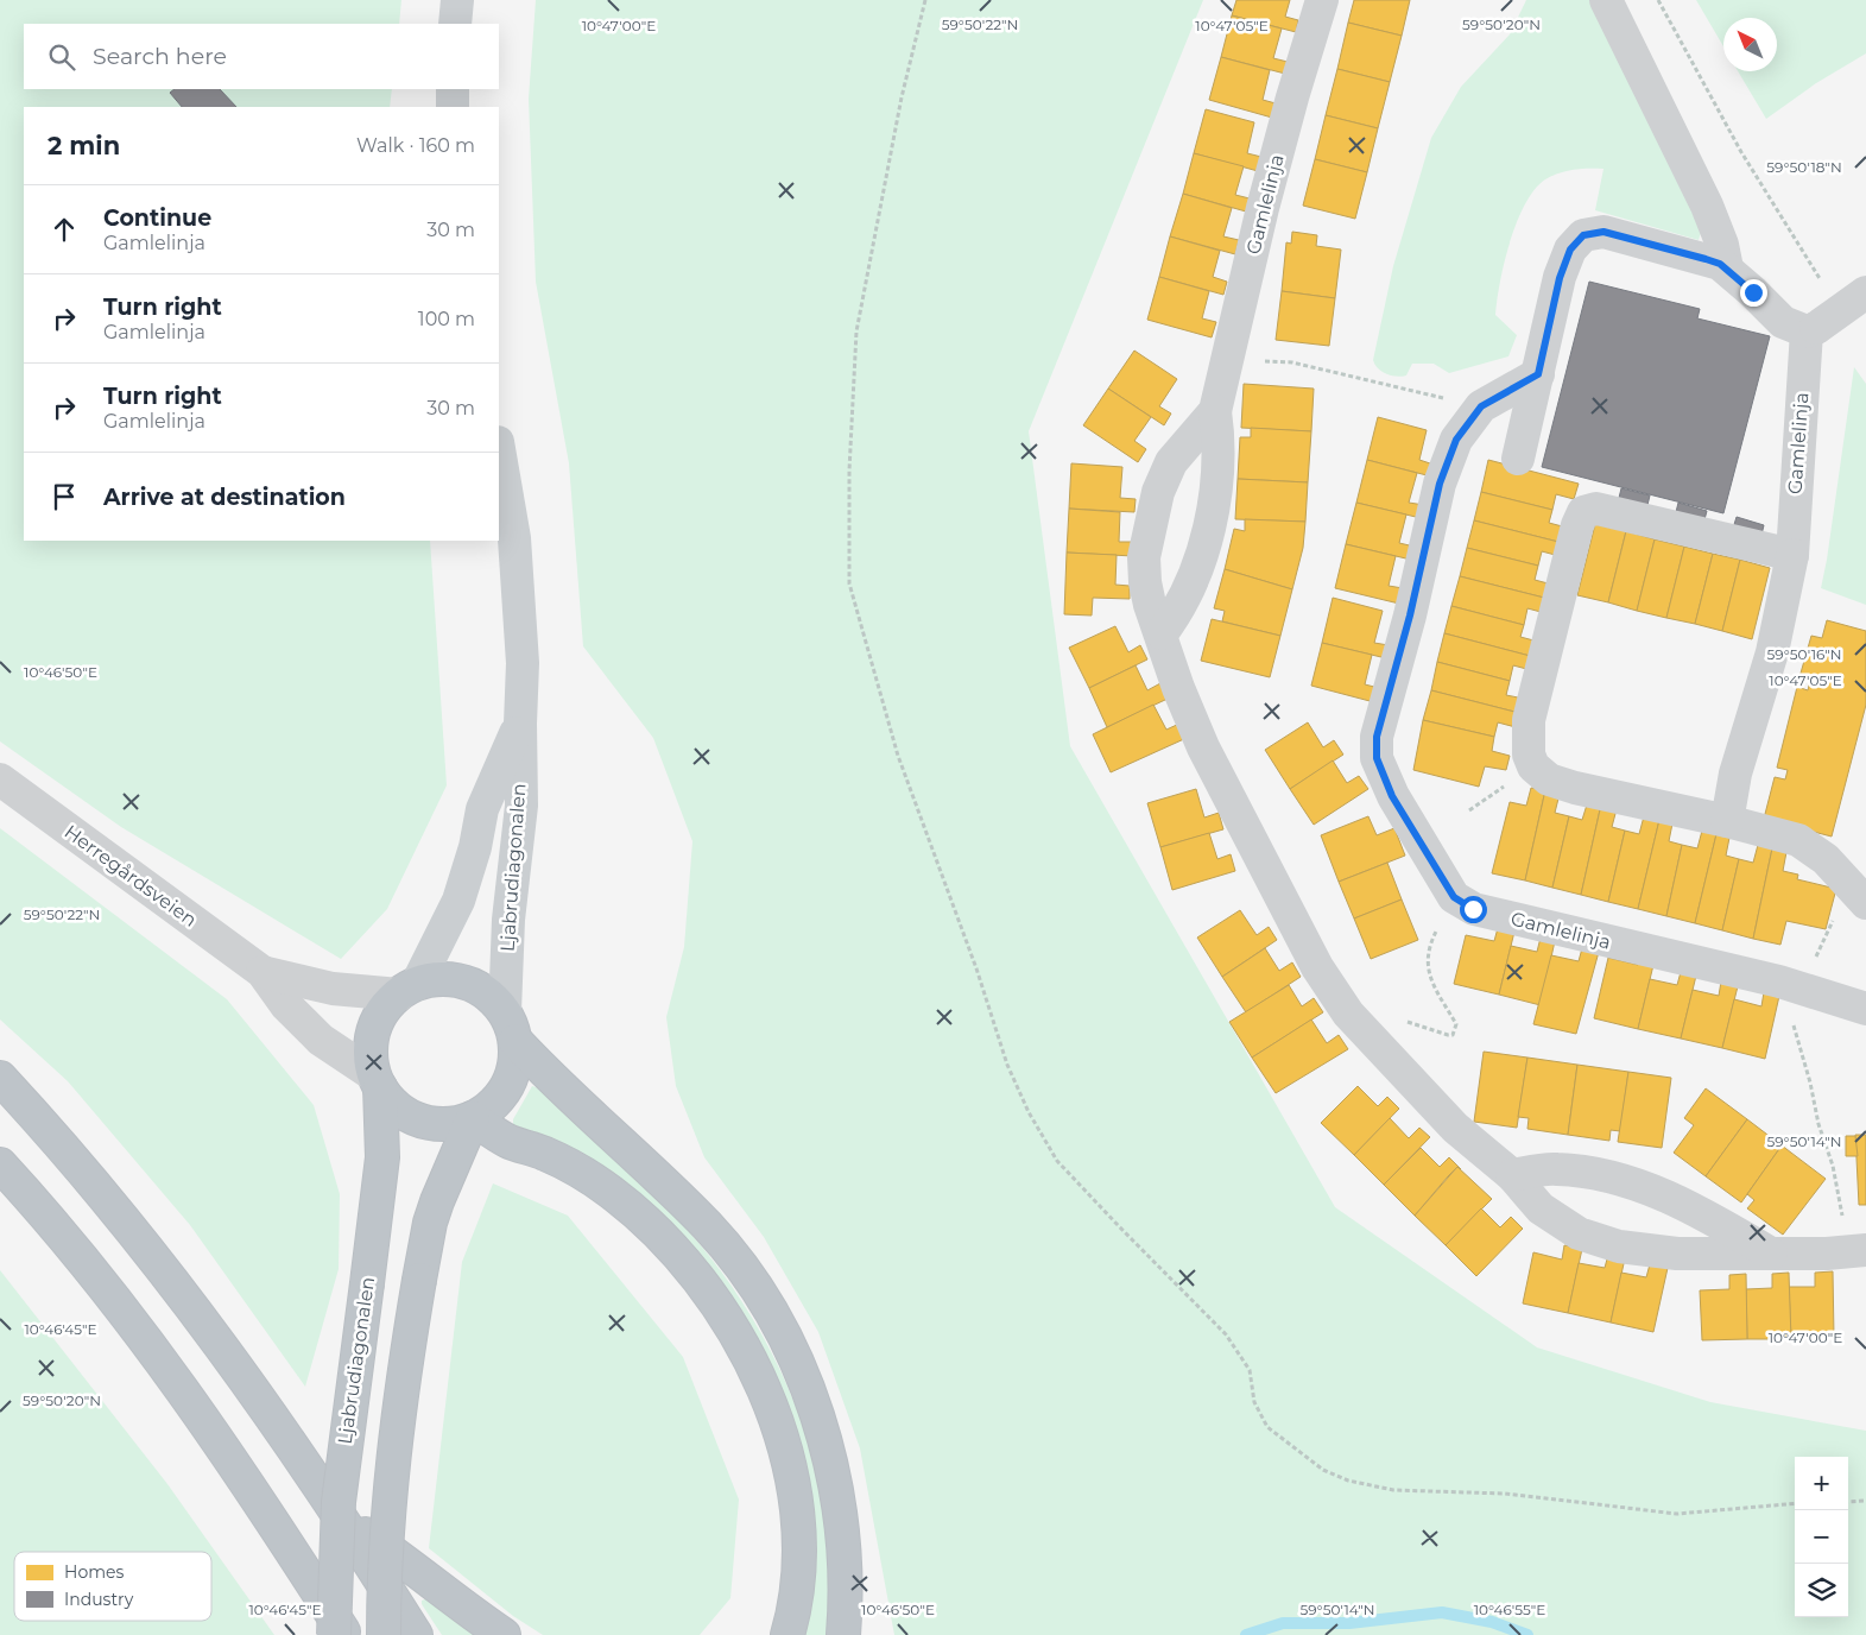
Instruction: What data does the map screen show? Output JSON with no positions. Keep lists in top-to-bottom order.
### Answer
{
  "streets": {
    "highway": ["Ljabrudiagonalen"],
    "street": ["Gamlelinja", "Herregårdsveien"]
  },
  "crossings": [
    ["Ljabrudiagonalen", "Herregårdsveien"]
  ],
  "legend": ["Homes", "Industry"],
  "north": "top left",
  "page": {
    "search": "Search here",
    "heading": ["2 min", "Walk · 160 m"],
    "list": [
      ["Continue", "Gamlelinja", "30 m"],
      ["Turn right", "Gamlelinja", "100 m"],
      ["Turn right", "Gamlelinja", "30 m"],
      "Arrive at destination"
    ],
    "map_buttons": ["+", "−"]
  },
  "coordinates": [
    "59°50'22\"N",
    "59°50'20\"N",
    "10°47'05\"E",
    "10°47'00\"E",
    "59°50'18\"N",
    "59°50'16\"N",
    "10°46'50\"E",
    "59°50'14\"N",
    "10°46'45\"E",
    "10°46'55\"E"
  ]
}
